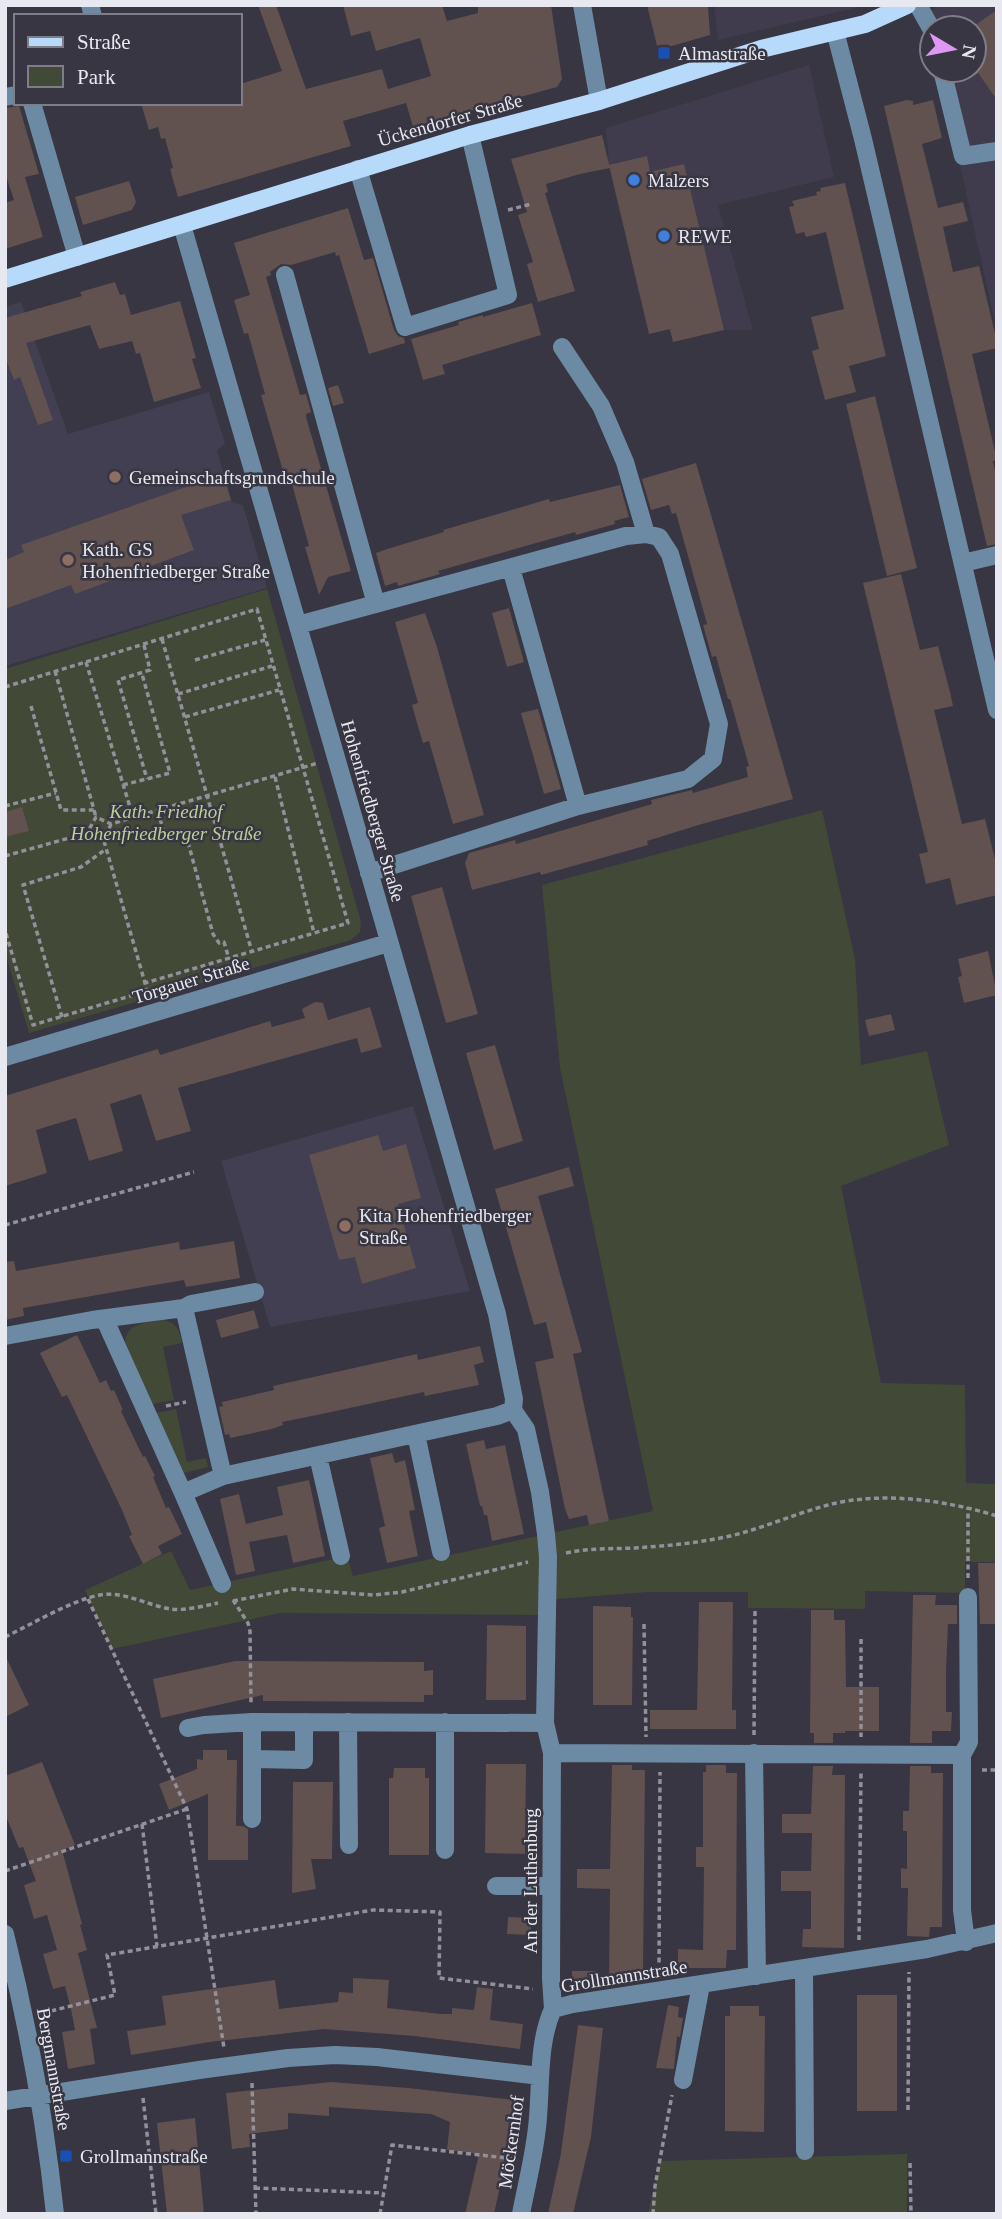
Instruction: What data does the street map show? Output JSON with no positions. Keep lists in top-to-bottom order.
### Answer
{
  "streets": {
    "main road": ["Ückendorfer Straße"],
    "street": [
      "Hohenfriedberger Straße",
      "Torgauer Straße",
      "An der Luthenburg",
      "Grollmannstraße",
      "Bergmannstraße",
      "Möckernhof"
    ]
  },
  "crossings": [
    ["Ückendorfer Straße", "Hohenfriedberger Straße"],
    ["Hohenfriedberger Straße", "Torgauer Straße"],
    ["Hohenfriedberger Straße", "An der Luthenburg"],
    ["An der Luthenburg", "Grollmannstraße"],
    ["Grollmannstraße", "Möckernhof"]
  ],
  "parks": ["Kath. Friedhof Hohenfriedberger Straße"],
  "places": {
    "transit": ["Almastraße", "Grollmannstraße"],
    "other": [
      "Malzers",
      "REWE",
      "Gemeinschaftsgrundschule",
      "Kath. GS Hohenfriedberger Straße",
      "Kita Hohenfriedberger Straße"
    ]
  },
  "legend": ["Straße", "Park"],
  "north": "right"
}
